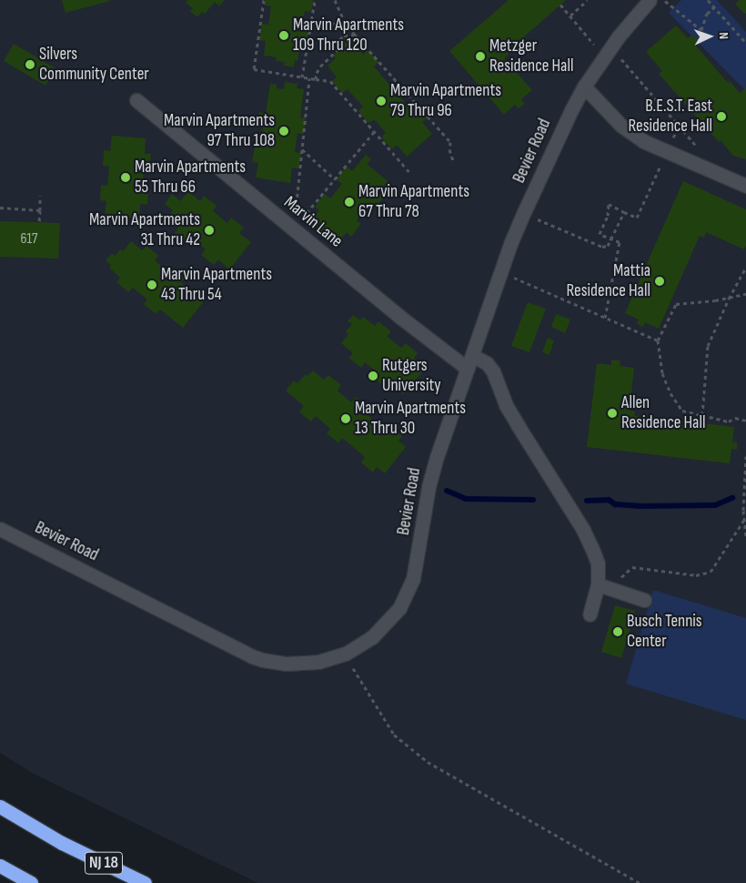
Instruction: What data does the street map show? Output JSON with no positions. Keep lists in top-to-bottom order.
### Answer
{
  "streets": {
    "highway": ["NJ 18"],
    "street": ["Bevier Road", "Marvin Lane"]
  },
  "crossings": [
    ["Bevier Road", "Marvin Lane"]
  ],
  "places": [
    "Marvin Apartments 109 Thru 120",
    "Metzger Residence Hall",
    "Silvers Community Center",
    "Marvin Apartments 79 Thru 96",
    "B.E.S.T. East Residence Hall",
    "Marvin Apartments 97 Thru 108",
    "Marvin Apartments 55 Thru 66",
    "Marvin Apartments 67 Thru 78",
    "Marvin Apartments 31 Thru 42",
    "Mattia Residence Hall",
    "Marvin Apartments 43 Thru 54",
    "Rutgers University",
    "Allen Residence Hall",
    "Marvin Apartments 13 Thru 30",
    "Busch Tennis Center"
  ],
  "house_numbers": ["617"],
  "north": "right"
}
